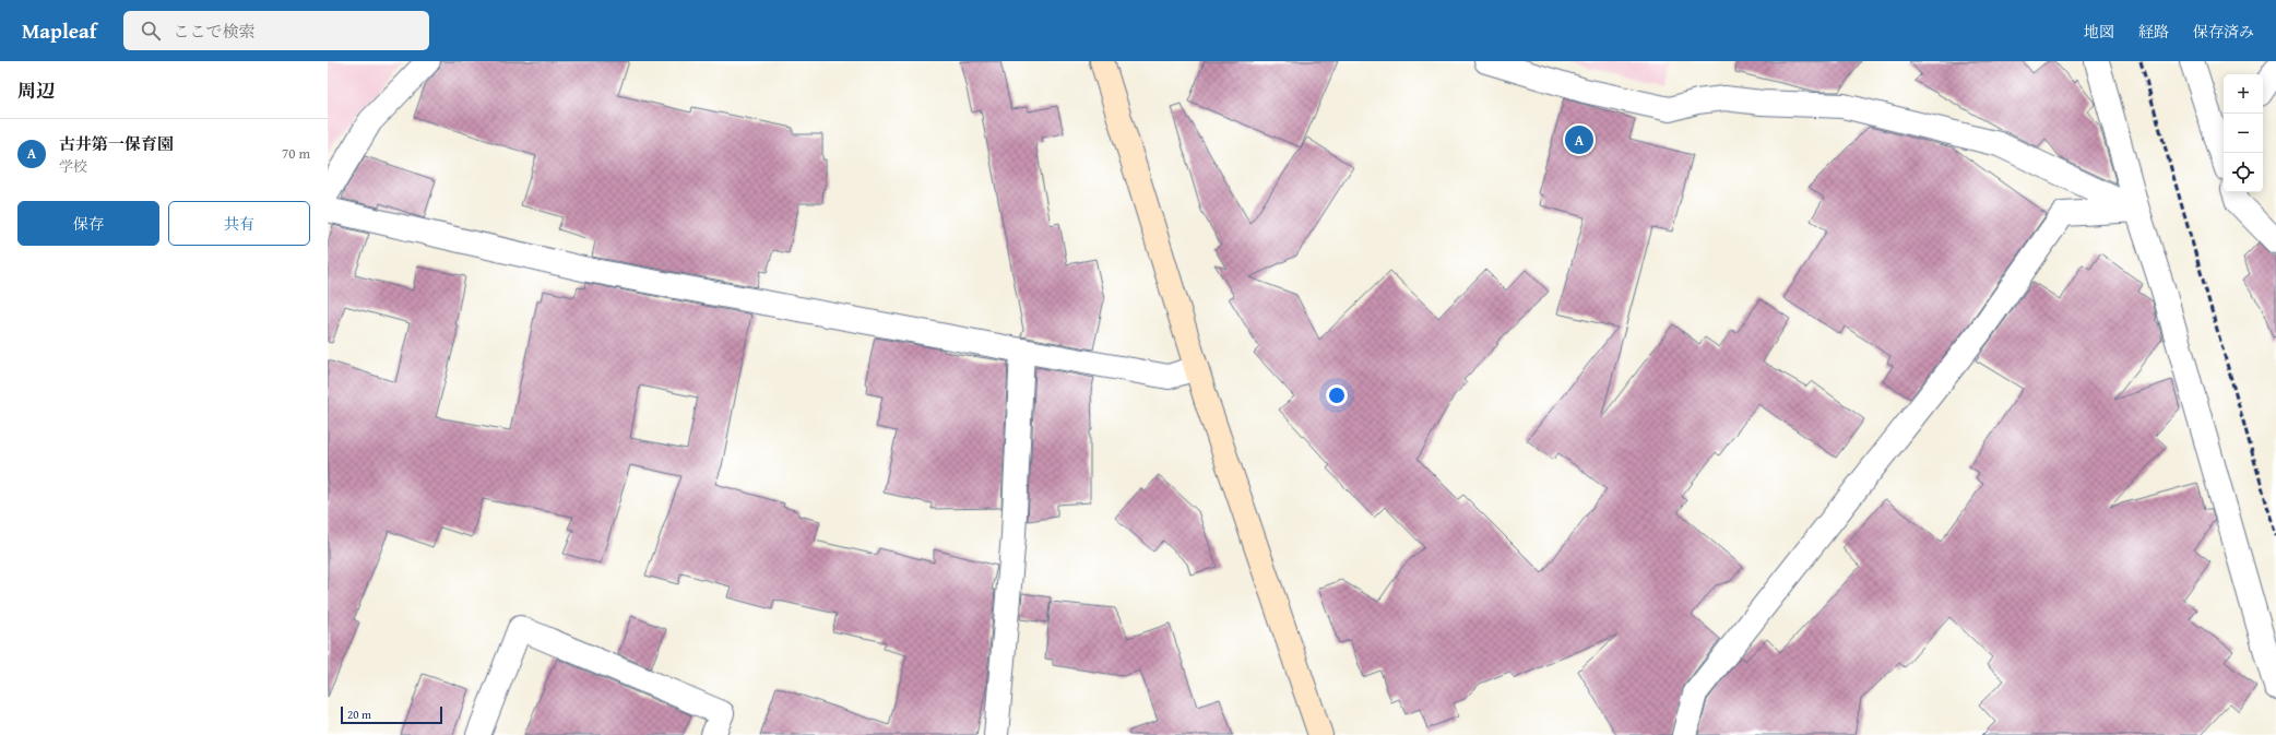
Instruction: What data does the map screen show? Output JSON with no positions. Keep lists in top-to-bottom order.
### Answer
{
  "scale_bar": "20 m",
  "page": {
    "header": "Mapleaf",
    "search": "ここで検索",
    "nav": ["地図", "経路", "保存済み"],
    "heading": "周辺",
    "map_buttons": ["+", "−"],
    "list": [
      {
        "mark": "A",
        "name": "古井第一保育園",
        "note": "学校",
        "value": "70 m"
      }
    ],
    "pins": "A",
    "buttons": ["保存", "共有"],
    "scale": "20 m"
  }
}
